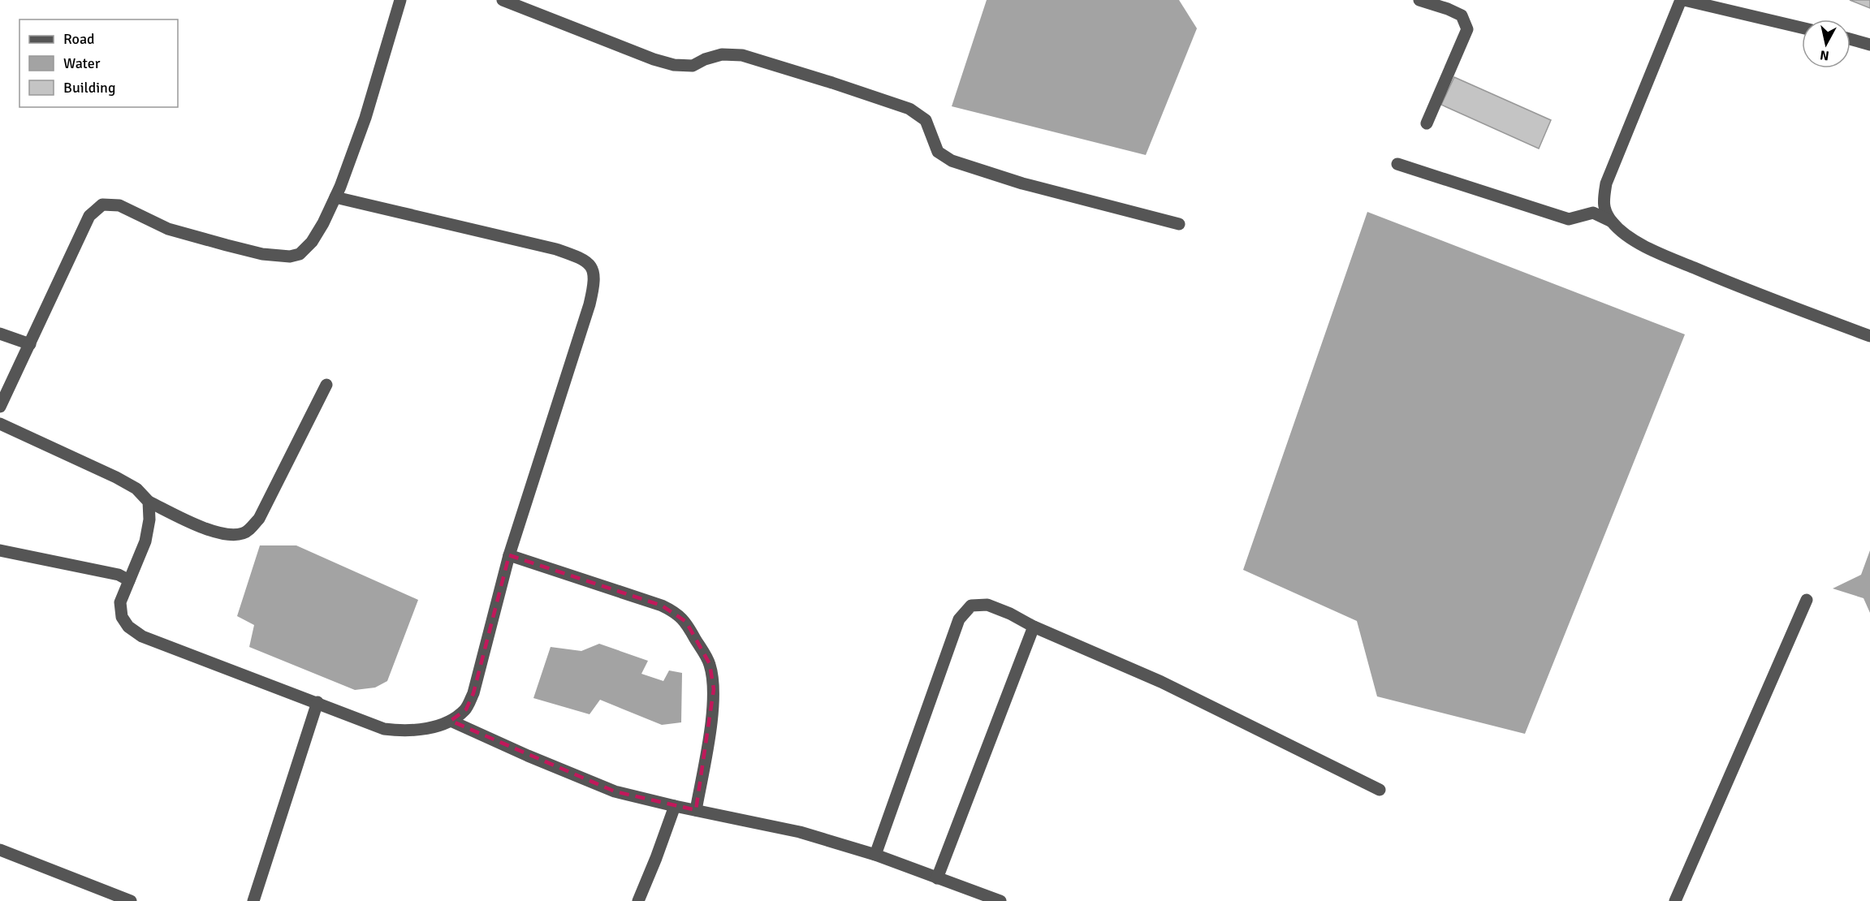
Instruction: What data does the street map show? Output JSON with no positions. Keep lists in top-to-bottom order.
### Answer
{
  "legend": ["Road", "Water", "Building"],
  "north": "bottom"
}
